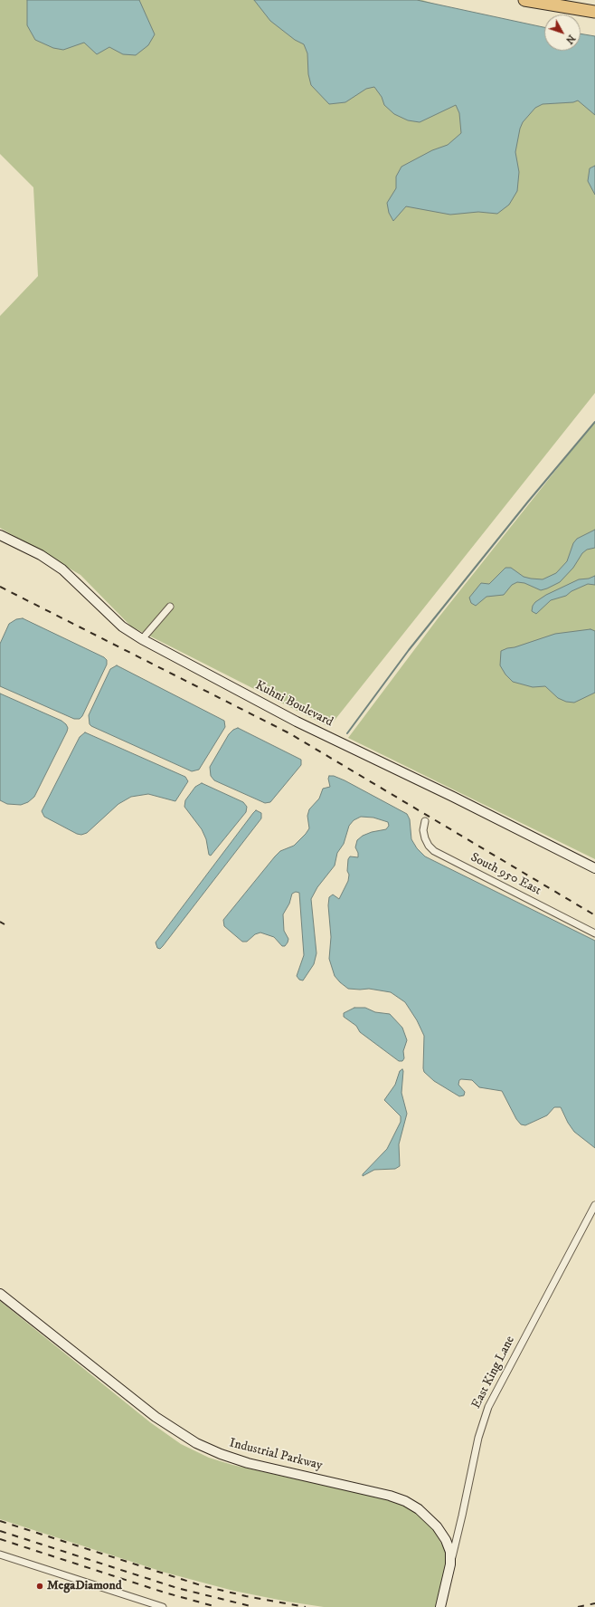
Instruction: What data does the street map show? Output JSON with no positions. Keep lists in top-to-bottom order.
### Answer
{
  "streets": {
    "street": [
      "Kuhni Boulevard",
      "South 950 East",
      "East King Lane",
      "Industrial Parkway"
    ]
  },
  "crossings": [
    ["East King Lane", "Industrial Parkway"]
  ],
  "places": ["MegaDiamond"],
  "north": "bottom right"
}
